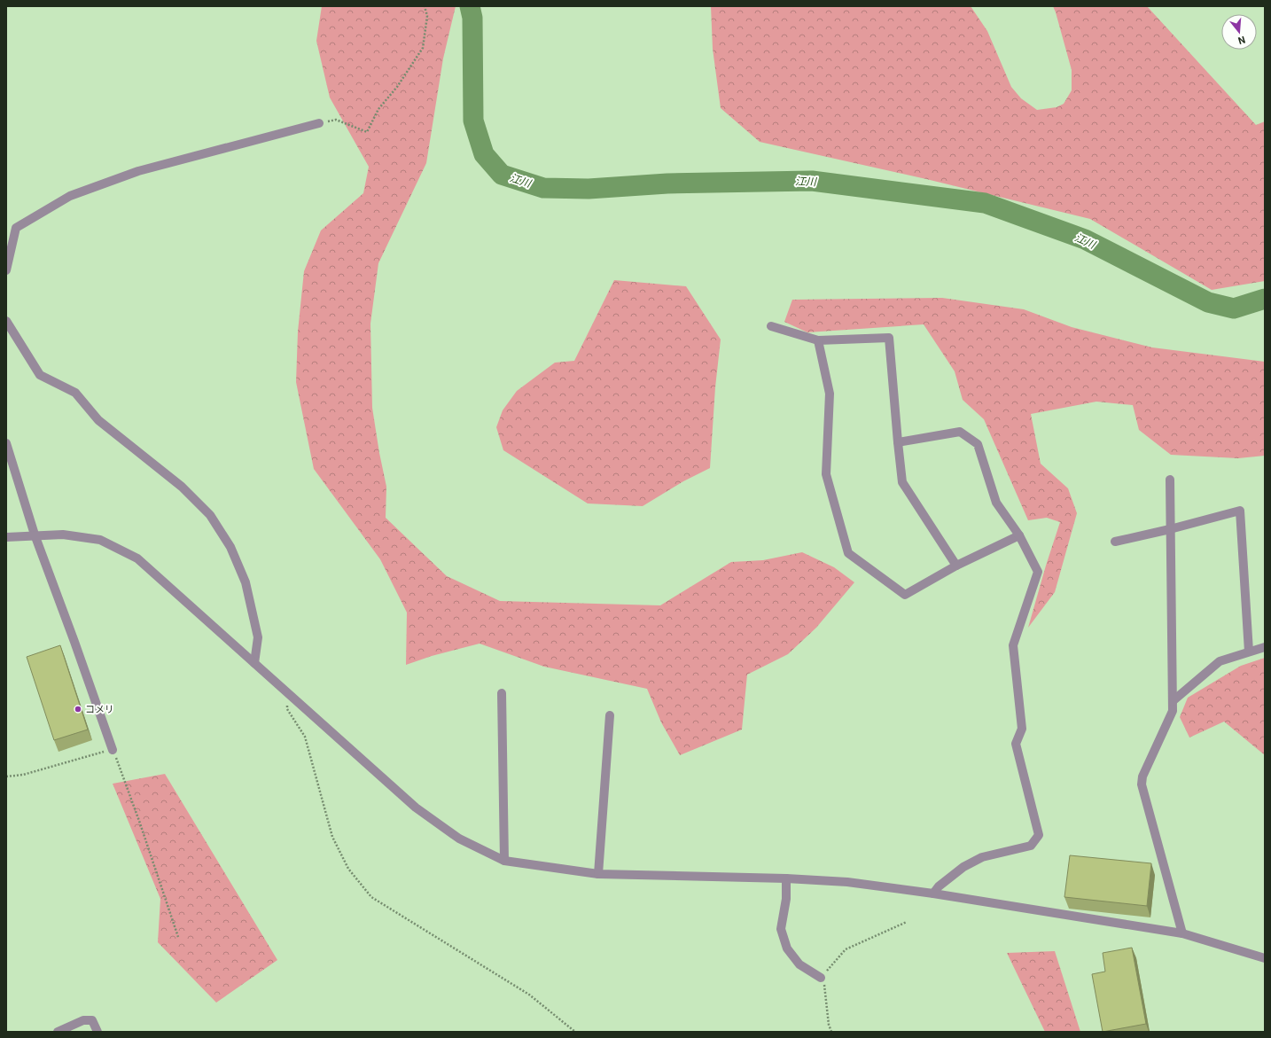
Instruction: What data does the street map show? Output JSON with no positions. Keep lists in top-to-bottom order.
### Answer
{
  "water": ["江川"],
  "places": ["コメリ"],
  "north": "bottom"
}
